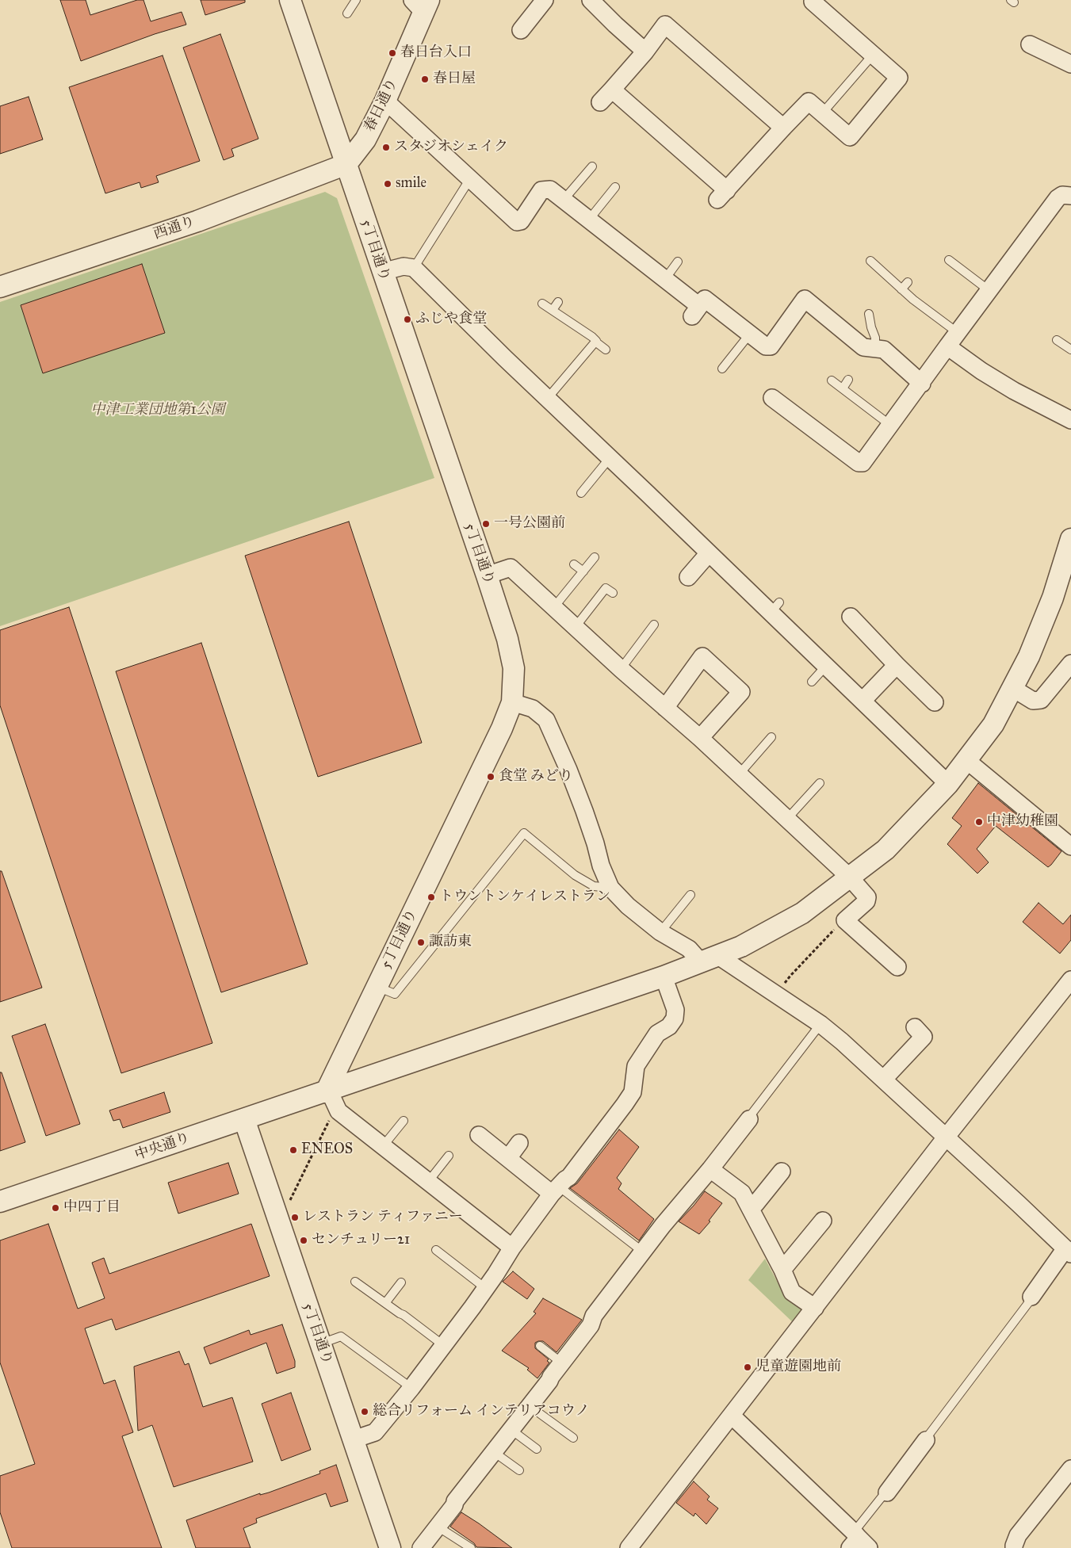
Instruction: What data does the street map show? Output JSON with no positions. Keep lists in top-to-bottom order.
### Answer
{
  "streets": {
    "street": [
      "春日通り",
      "西通り",
      "5丁目通り",
      "中央通り"
    ]
  },
  "crossings": [
    ["春日通り", "西通り"],
    ["春日通り", "5丁目通り"],
    ["西通り", "5丁目通り"],
    ["5丁目通り", "中央通り"]
  ],
  "parks": ["中津工業団地第1公園"],
  "places": [
    "春日台入口",
    "春日屋",
    "スタジオシェイク",
    "smile",
    "ふじや食堂",
    "一号公園前",
    "食堂 みどり",
    "中津幼稚園",
    "トウントンケイレストラン",
    "諏訪東",
    "ENEOS",
    "中四丁目",
    "レストラン ティファニー",
    "センチュリー21",
    "児童遊園地前",
    "総合リフォーム インテリアコウノ"
  ]
}
